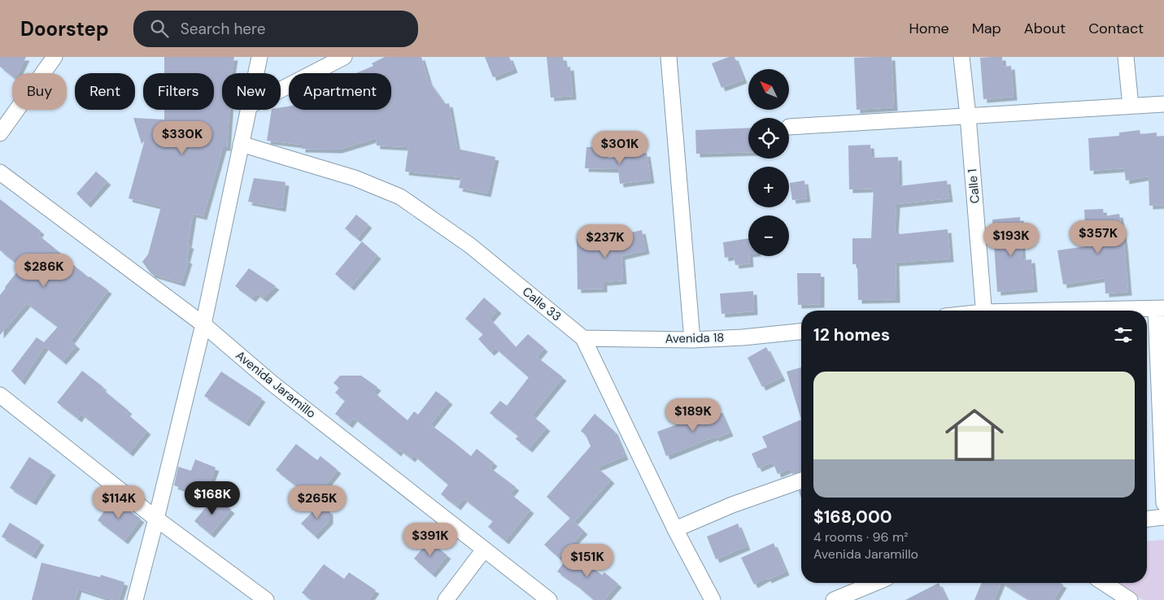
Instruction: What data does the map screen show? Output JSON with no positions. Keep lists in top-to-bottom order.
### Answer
{
  "streets": {
    "street": [
      "Calle 1",
      "Calle 33",
      "Avenida 18",
      "Avenida Jaramillo"
    ]
  },
  "crossings": [
    ["Calle 33", "Avenida 18"]
  ],
  "north": "top left",
  "page": {
    "header": "Doorstep",
    "search": "Search here",
    "nav": [
      "Home",
      "Map",
      "About",
      "Contact"
    ],
    "map_buttons": ["+", "−"],
    "chip": [
      "Buy",
      "Rent",
      "Filters",
      "New",
      "Apartment"
    ],
    "price": [
      "$330K",
      "$301K",
      "$357K",
      "$193K",
      "$237K",
      "$286K",
      "$189K",
      "$168K",
      "$114K",
      "$265K",
      "$391K",
      "$151K"
    ],
    "heading": "12 homes",
    "list": [
      {
        "name": "$168,000",
        "note": "4 rooms · 96 m² · Avenida Jaramillo"
      }
    ]
  }
}
